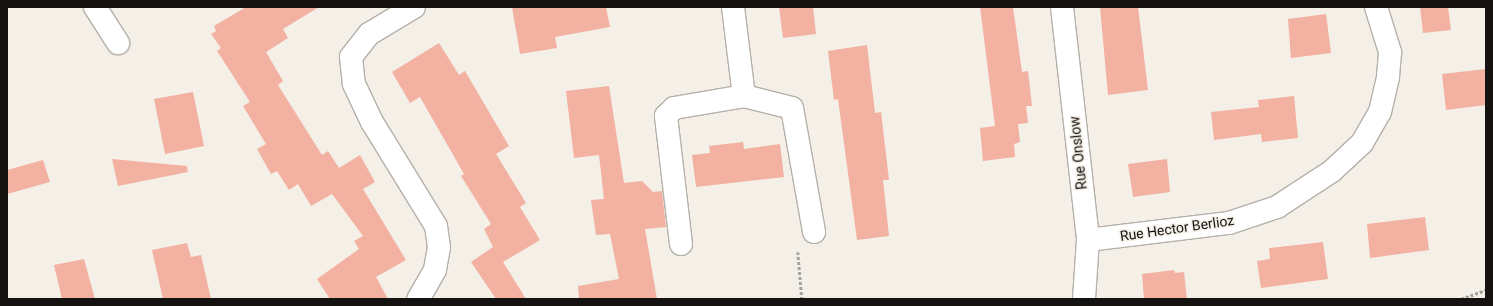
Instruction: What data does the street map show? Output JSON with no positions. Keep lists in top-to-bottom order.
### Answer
{
  "streets": {
    "street": ["Rue Onslow", "Rue Hector Berlioz"]
  },
  "crossings": [
    ["Rue Onslow", "Rue Hector Berlioz"]
  ]
}
